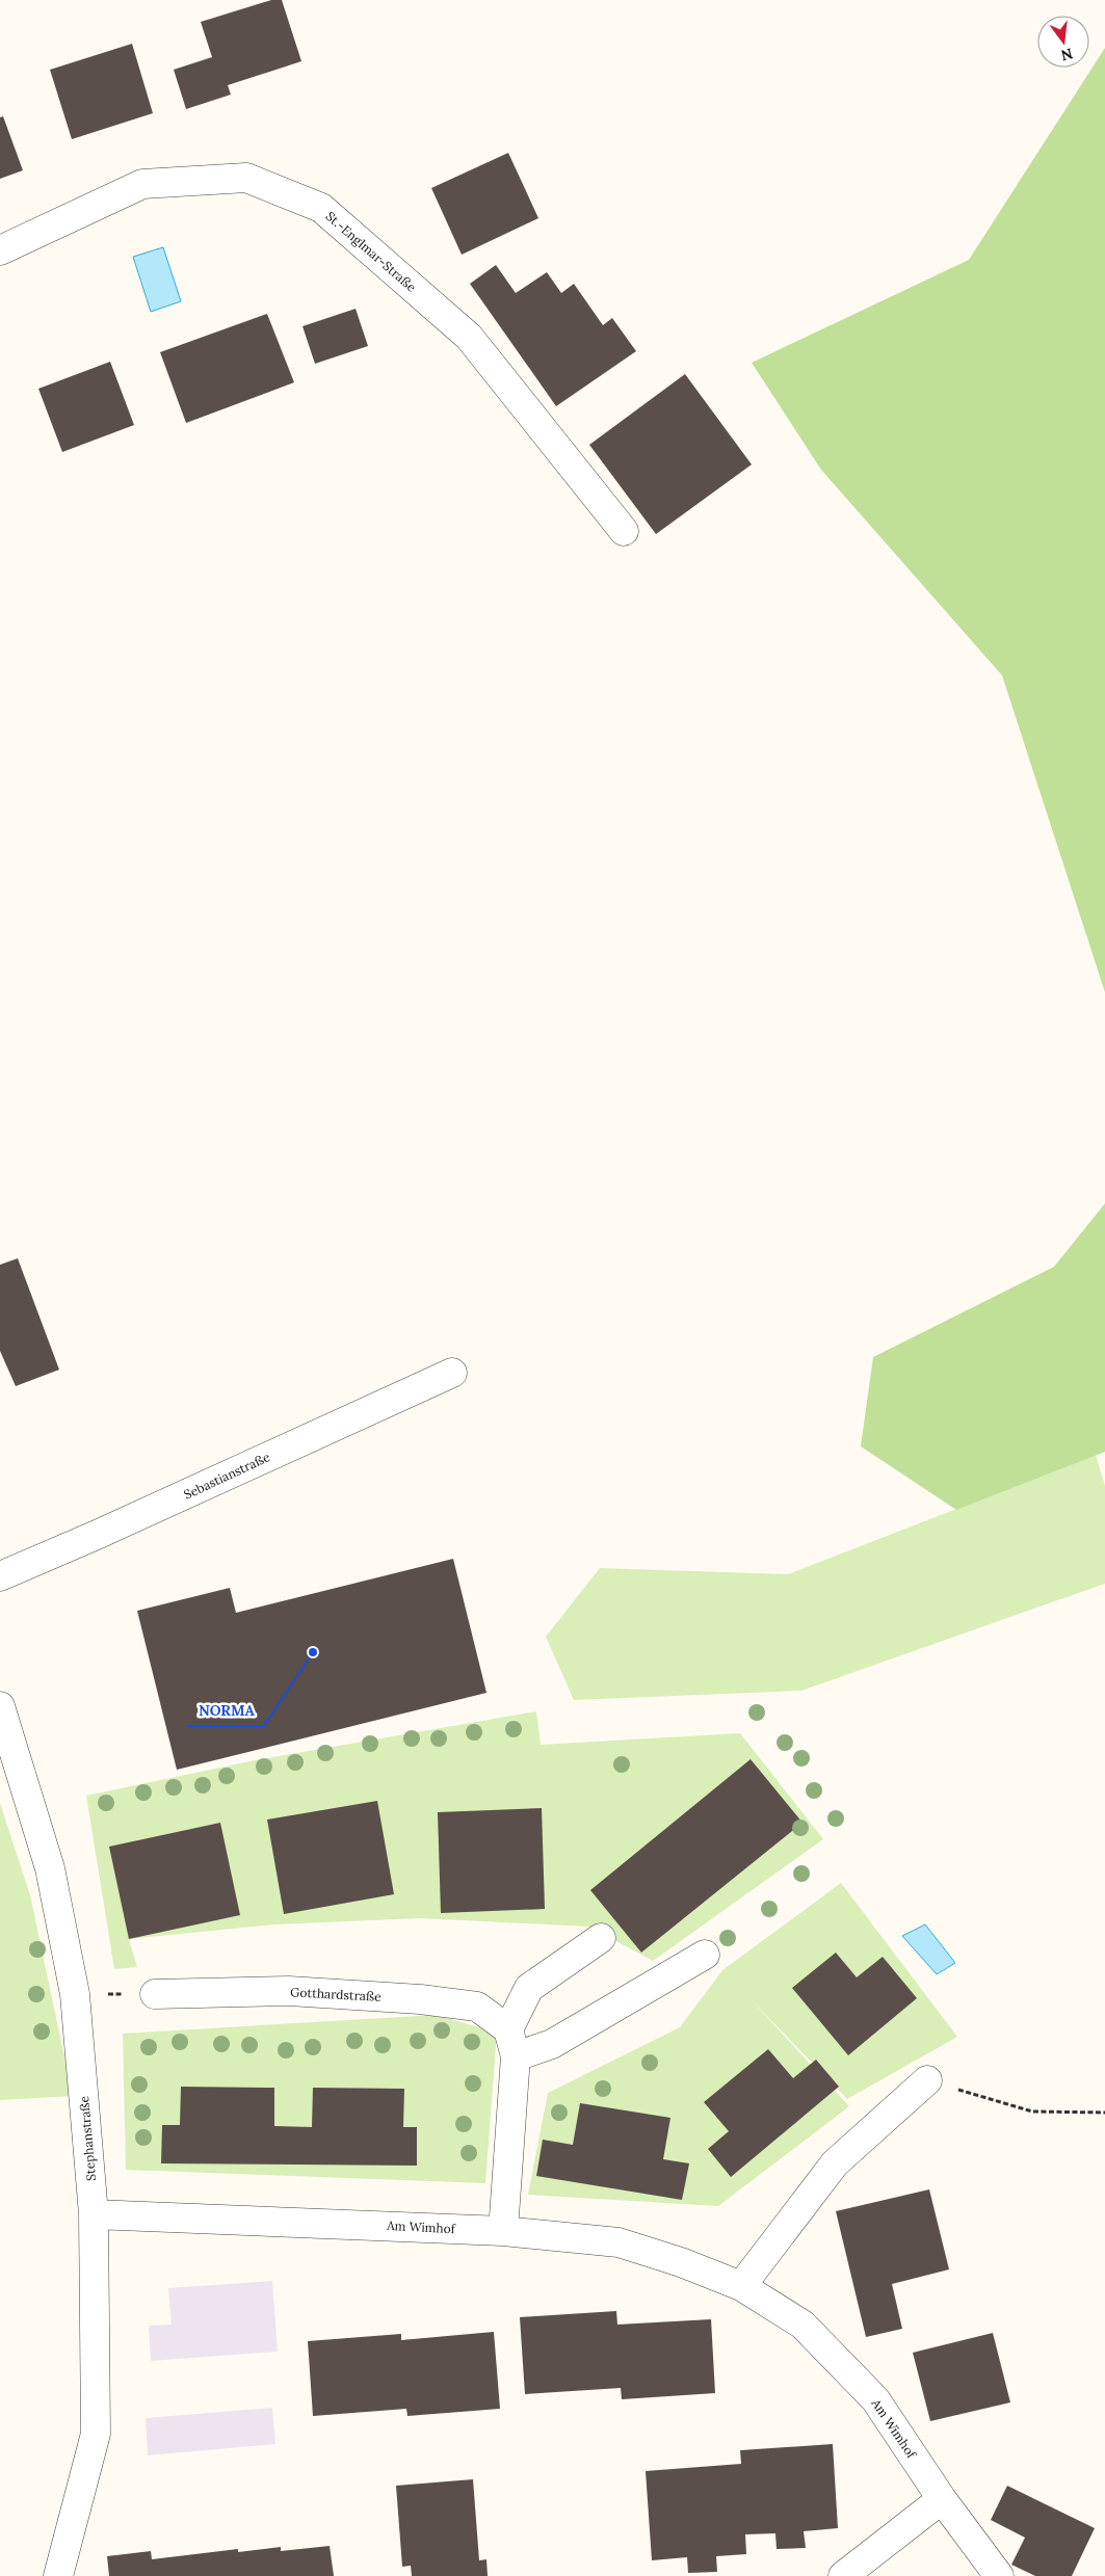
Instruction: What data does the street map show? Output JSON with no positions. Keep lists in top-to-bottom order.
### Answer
{
  "streets": {
    "street": [
      "St.-Englmar-Straße",
      "Sebastianstraße",
      "Gotthardstraße",
      "Stephanstraße",
      "Am Wimhof"
    ]
  },
  "crossings": [
    ["Stephanstraße", "Am Wimhof"]
  ],
  "places": ["NORMA"],
  "north": "bottom"
}
